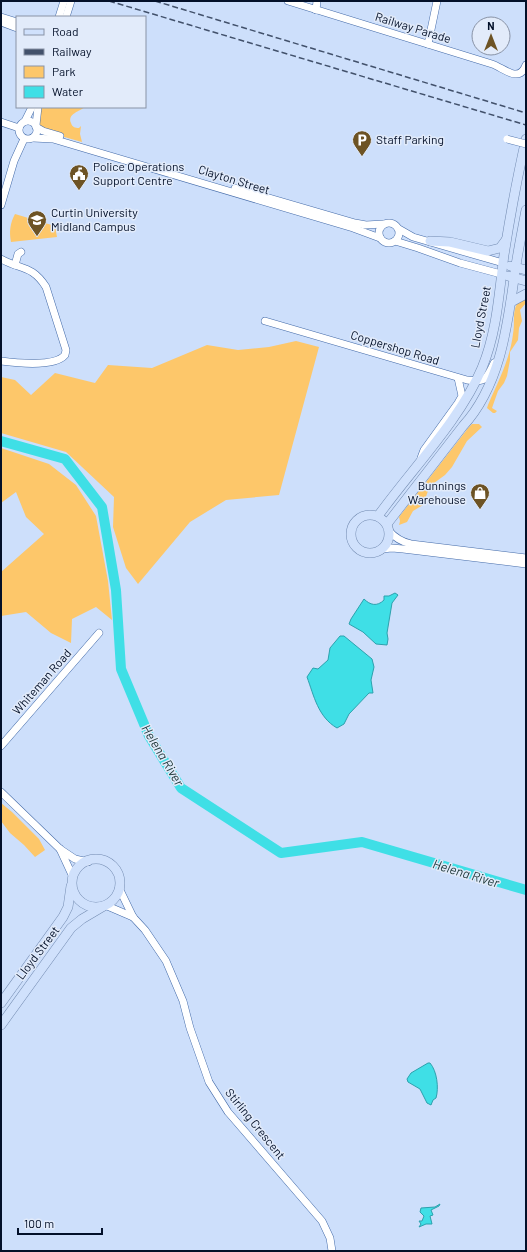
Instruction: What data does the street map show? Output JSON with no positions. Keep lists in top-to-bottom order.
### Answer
{
  "streets": {
    "main road": ["Lloyd Street"],
    "street": [
      "Railway Parade",
      "Clayton Street",
      "Coppershop Road",
      "Whiteman Road",
      "Stirling Crescent"
    ]
  },
  "crossings": [
    ["Lloyd Street", "Coppershop Road"],
    ["Lloyd Street", "Stirling Crescent"]
  ],
  "water": ["Helena River"],
  "places": {
    "parking": ["Staff Parking"],
    "public building": ["Police Operations Support Centre"],
    "school or university": ["Curtin University Midland Campus"],
    "shop": ["Bunnings Warehouse"]
  },
  "legend": [
    "Road",
    "Railway",
    "Park",
    "Water"
  ],
  "scale_bar": "100 m",
  "north": "top"
}
